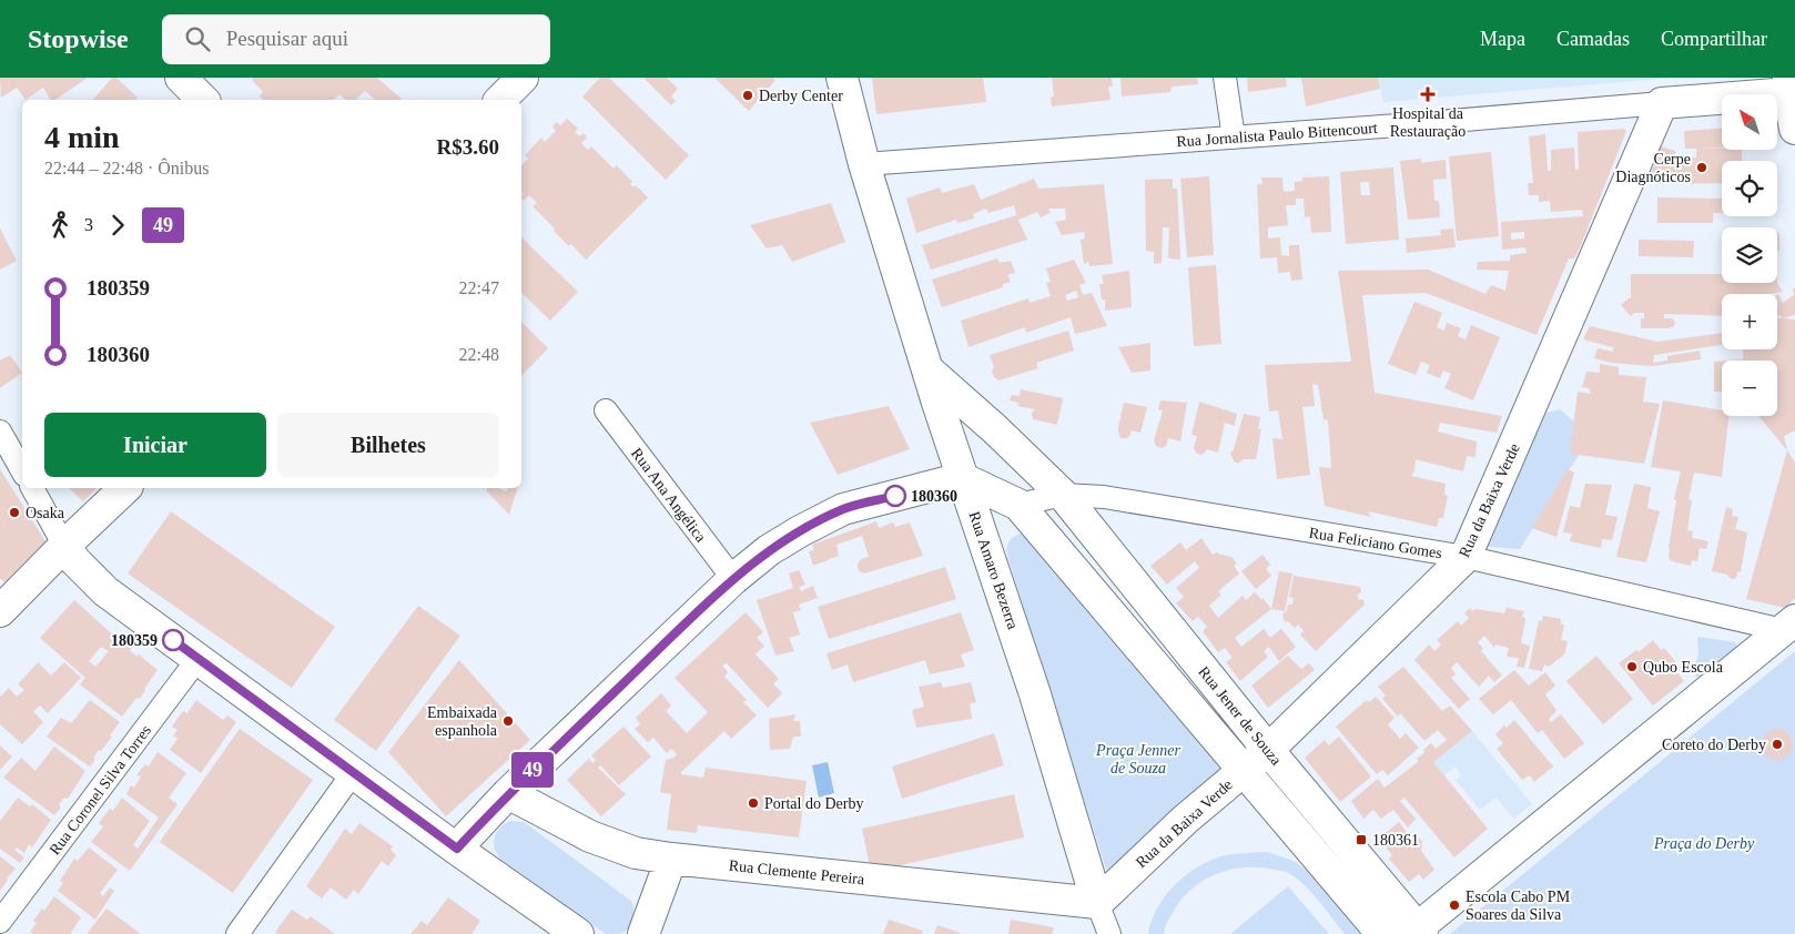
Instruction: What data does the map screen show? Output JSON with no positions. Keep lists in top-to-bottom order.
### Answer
{
  "streets": {
    "street": [
      "Rua Jornalista Paulo Bittencourt",
      "Rua Ana Angélica",
      "Rua da Baixa Verde",
      "Rua Feliciano Gomes",
      "Rua Amaro Bezerra",
      "Rua Jener de Souza",
      "Rua Coronel Silva Torres",
      "Rua Clemente Pereira"
    ]
  },
  "crossings": [
    ["Rua Jornalista Paulo Bittencourt", "Rua da Baixa Verde"],
    ["Rua Jornalista Paulo Bittencourt", "Rua Amaro Bezerra"],
    ["Rua da Baixa Verde", "Rua Feliciano Gomes"],
    ["Rua da Baixa Verde", "Rua Amaro Bezerra"],
    ["Rua da Baixa Verde", "Rua Jener de Souza"],
    ["Rua da Baixa Verde", "Rua Clemente Pereira"],
    ["Rua Feliciano Gomes", "Rua Jener de Souza"],
    ["Rua Amaro Bezerra", "Rua Jener de Souza"],
    ["Rua Amaro Bezerra", "Rua Clemente Pereira"]
  ],
  "parks": ["Praça Jenner de Souza", "Praça do Derby"],
  "places": {
    "health": ["Hospital da Restauração"],
    "other": [
      "Derby Center",
      "Cerpe Diagnóticos",
      "180360",
      "Osaka",
      "180359",
      "Qubo Escola",
      "Embaixada espanhola",
      "Coreto do Derby",
      "Portal do Derby",
      "Escola Cabo PM Soares da Silva"
    ],
    "transit": ["180361"]
  },
  "lines": ["bus line 49"],
  "north": "top left",
  "page": {
    "header": "Stopwise",
    "search": "Pesquisar aqui",
    "nav": ["Mapa", "Camadas", "Compartilhar"],
    "on_map": "49",
    "map_buttons": ["+", "−"],
    "heading": ["4 min", "22:44 – 22:48 · Ônibus", "R$3.60"],
    "legs": ["3", "49"],
    "list": [
      {
        "name": "180359",
        "value": "22:47"
      },
      {
        "name": "180360",
        "value": "22:48"
      }
    ],
    "buttons": ["Iniciar", "Bilhetes"]
  }
}
